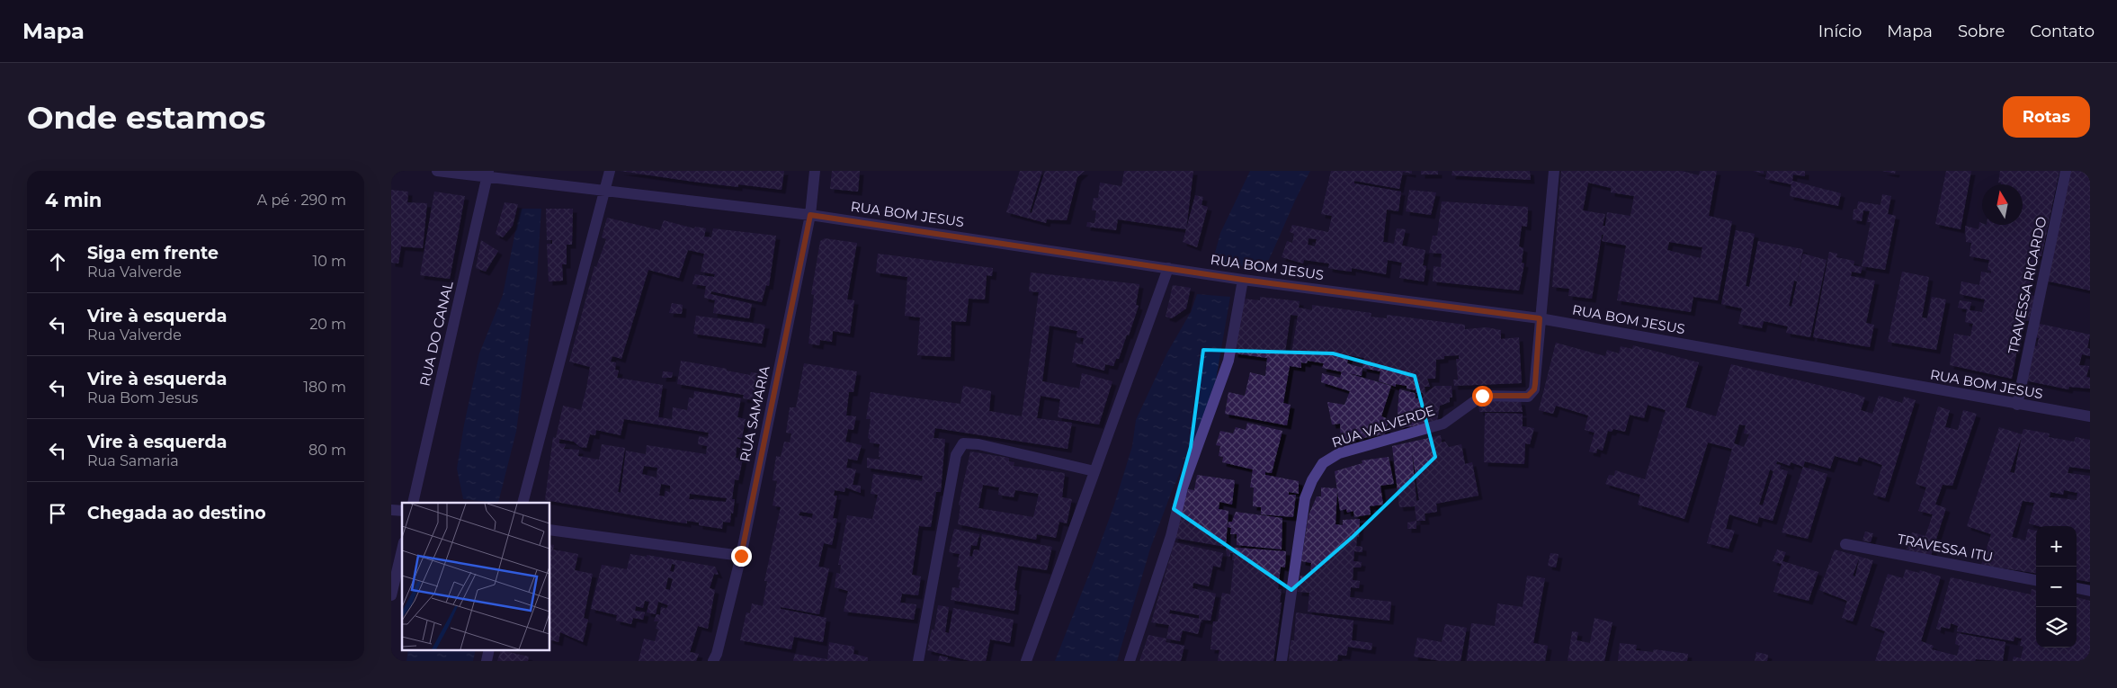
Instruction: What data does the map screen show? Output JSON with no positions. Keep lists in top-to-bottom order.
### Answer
{
  "streets": {
    "street": [
      "RUA BOM JESUS",
      "TRAVESSA RICARDO",
      "RUA DO CANAL",
      "RUA SAMARIA",
      "RUA VALVERDE",
      "TRAVESSA ITU"
    ]
  },
  "crossings": [
    ["RUA BOM JESUS", "TRAVESSA RICARDO"],
    ["RUA BOM JESUS", "RUA DO CANAL"],
    ["RUA BOM JESUS", "RUA SAMARIA"],
    ["RUA BOM JESUS", "RUA VALVERDE"]
  ],
  "north": "top",
  "page": {
    "header": "Mapa",
    "nav": [
      "Início",
      "Mapa",
      "Sobre",
      "Contato"
    ],
    "buttons": "Rotas",
    "title": "Onde estamos",
    "heading": ["4 min", "A pé · 290 m"],
    "list": [
      ["Siga em frente", "Rua Valverde", "10 m"],
      ["Vire à esquerda", "Rua Valverde", "20 m"],
      ["Vire à esquerda", "Rua Bom Jesus", "180 m"],
      ["Vire à esquerda", "Rua Samaria", "80 m"],
      "Chegada ao destino"
    ],
    "map_buttons": ["+", "−"]
  }
}
